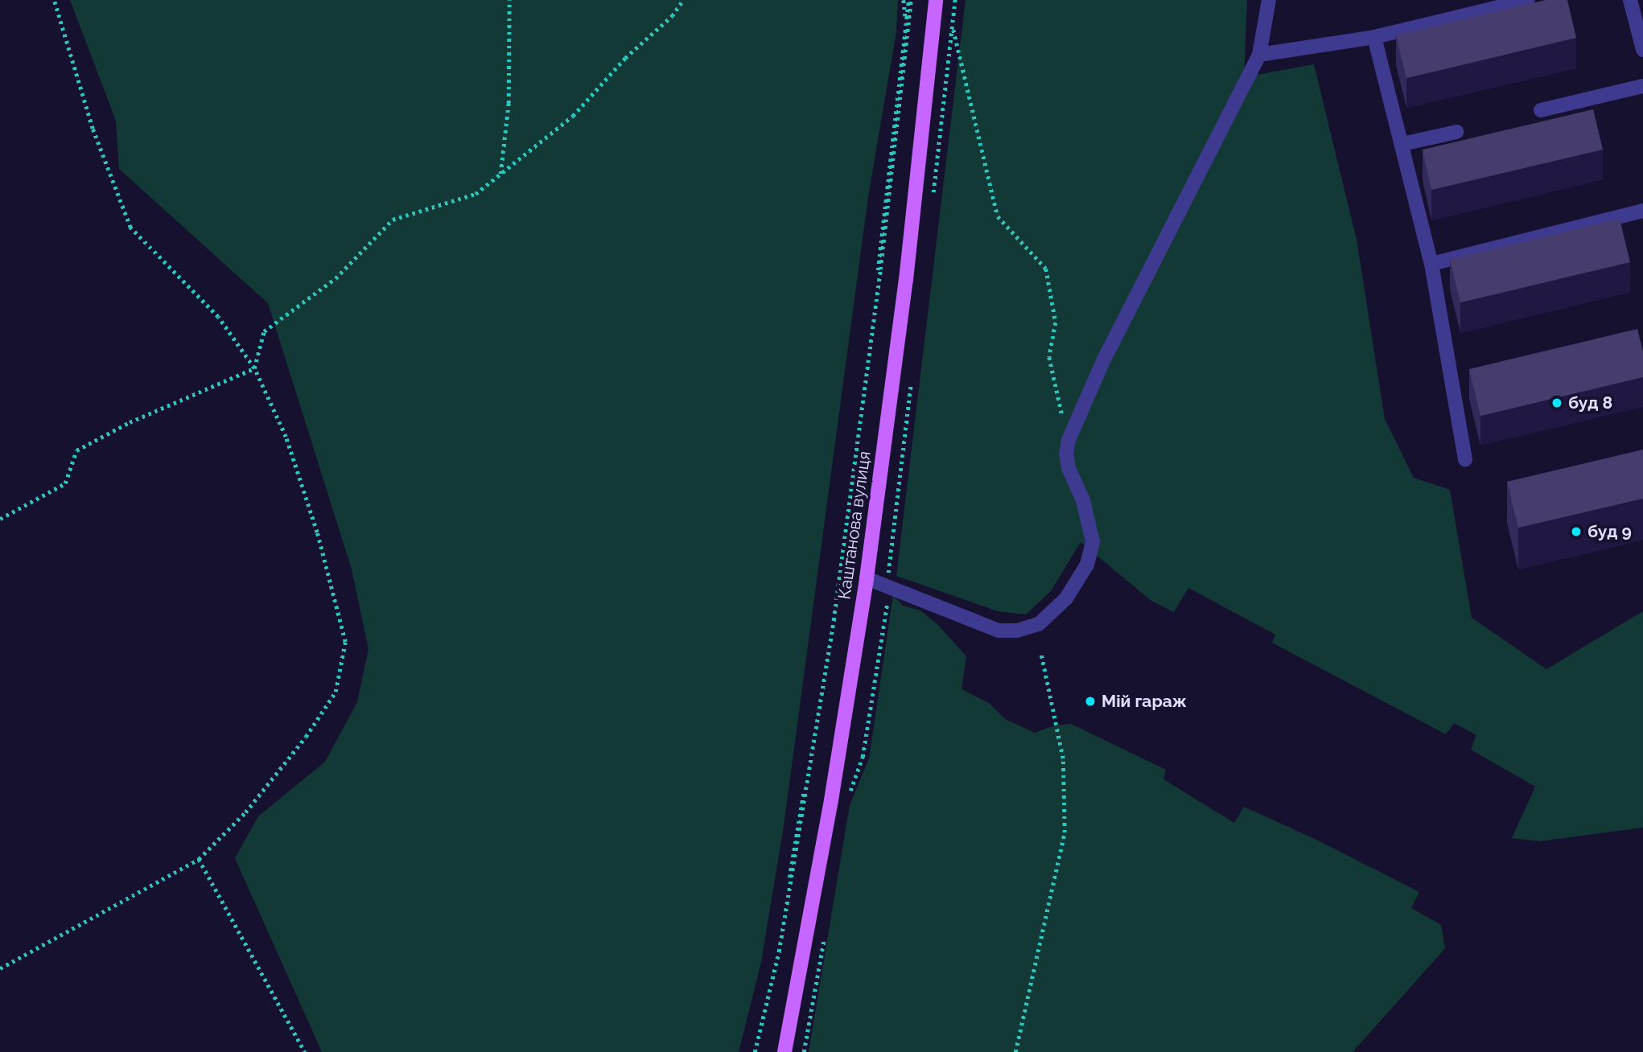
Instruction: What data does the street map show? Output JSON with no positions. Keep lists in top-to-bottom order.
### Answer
{
  "streets": {
    "main road": ["Каштанова вулиця"]
  },
  "places": ["буд 8", "буд 9", "Мій гараж"]
}
